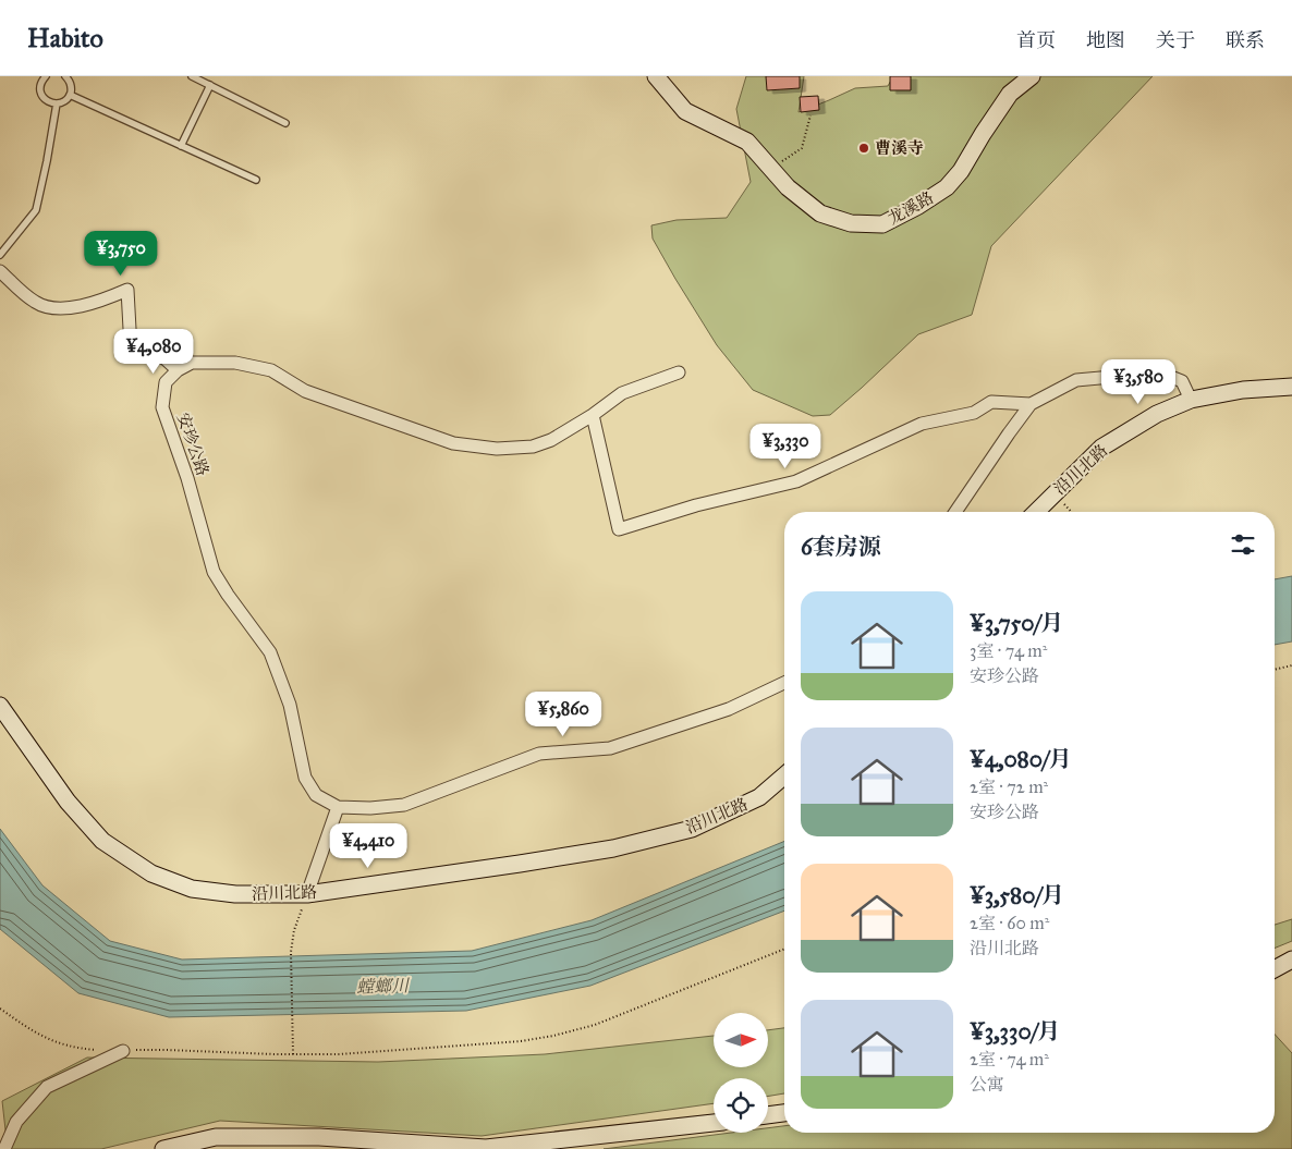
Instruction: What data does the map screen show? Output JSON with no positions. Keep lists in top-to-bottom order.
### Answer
{
  "streets": {
    "main road": ["龙溪路", "沿川北路"],
    "street": ["安珍公路"]
  },
  "water": ["螳螂川"],
  "places": ["曹溪寺"],
  "north": "right",
  "page": {
    "header": "Habito",
    "nav": [
      "首页",
      "地图",
      "关于",
      "联系"
    ],
    "price": [
      "¥3,750",
      "¥4,080",
      "¥3,580",
      "¥3,330",
      "¥5,860",
      "¥4,410"
    ],
    "heading": "6套房源",
    "list": [
      {
        "name": "¥3,750/月",
        "note": "3室 · 74 m² · 安珍公路"
      },
      {
        "name": "¥4,080/月",
        "note": "2室 · 72 m² · 安珍公路"
      },
      {
        "name": "¥3,580/月",
        "note": "2室 · 60 m² · 沿川北路"
      },
      {
        "name": "¥3,330/月",
        "note": "2室 · 74 m² · 公寓"
      }
    ]
  }
}
